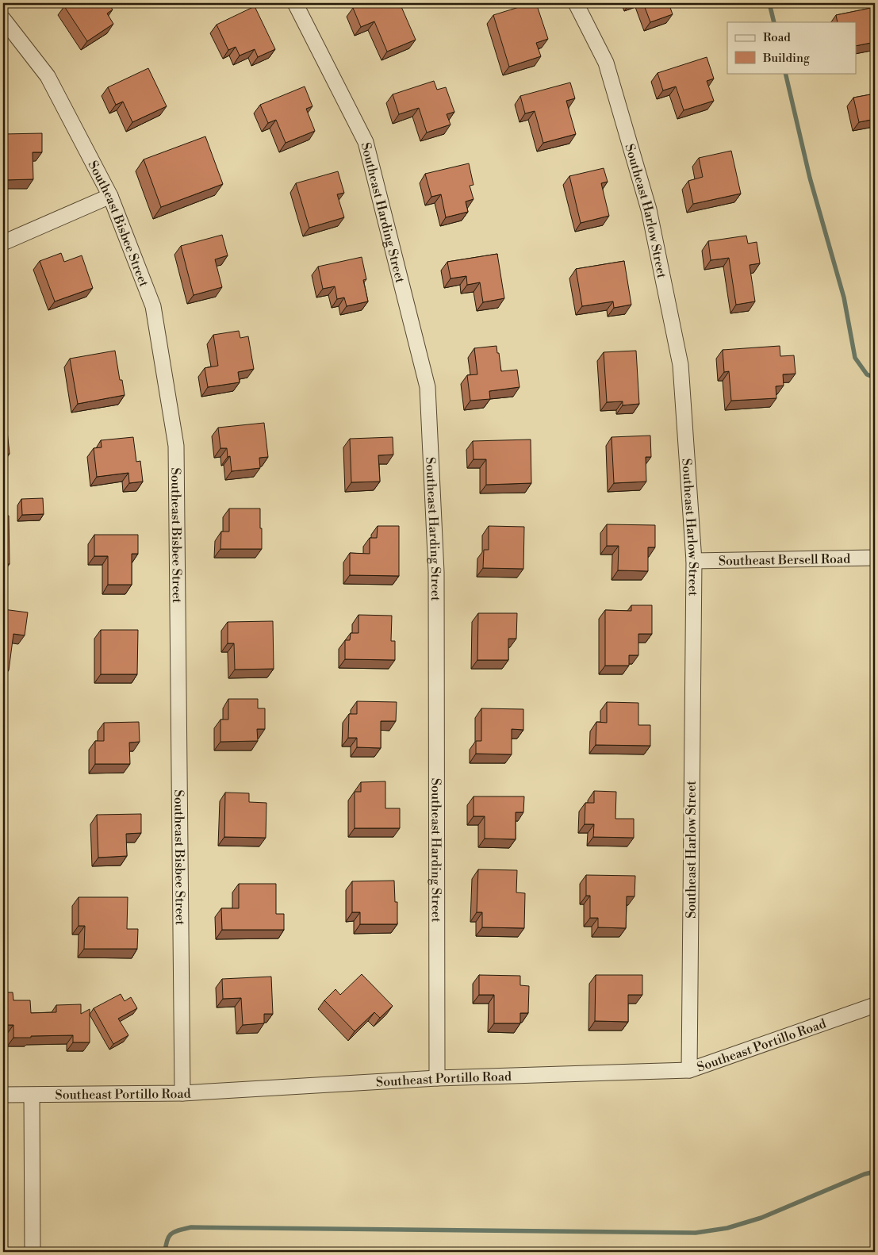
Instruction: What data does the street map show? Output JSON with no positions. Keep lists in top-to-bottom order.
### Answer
{
  "streets": {
    "street": [
      "Southeast Harlow Street",
      "Southeast Harding Street",
      "Southeast Bisbee Street",
      "Southeast Bersell Road",
      "Southeast Portillo Road"
    ]
  },
  "crossings": [
    ["Southeast Harlow Street", "Southeast Bersell Road"],
    ["Southeast Harlow Street", "Southeast Portillo Road"],
    ["Southeast Harding Street", "Southeast Portillo Road"],
    ["Southeast Bisbee Street", "Southeast Portillo Road"]
  ],
  "legend": ["Road", "Building"]
}
